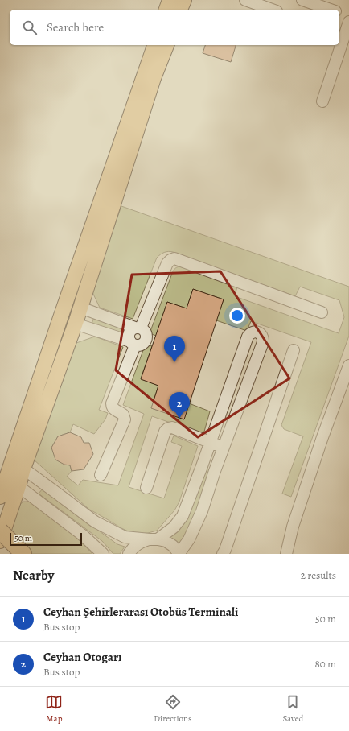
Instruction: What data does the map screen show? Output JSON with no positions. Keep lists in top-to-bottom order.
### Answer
{
  "scale_bar": "50 m",
  "page": {
    "search": "Search here",
    "pins": ["1", "2"],
    "scale": "50 m",
    "heading": ["Nearby", "2 results"],
    "list": [
      {
        "mark": "1",
        "name": "Ceyhan Şehirlerarası Otobüs Terminali",
        "note": "Bus stop",
        "value": "50 m"
      },
      {
        "mark": "2",
        "name": "Ceyhan Otogarı",
        "note": "Bus stop",
        "value": "80 m"
      }
    ],
    "nav": ["Map", "Directions", "Saved"]
  }
}
